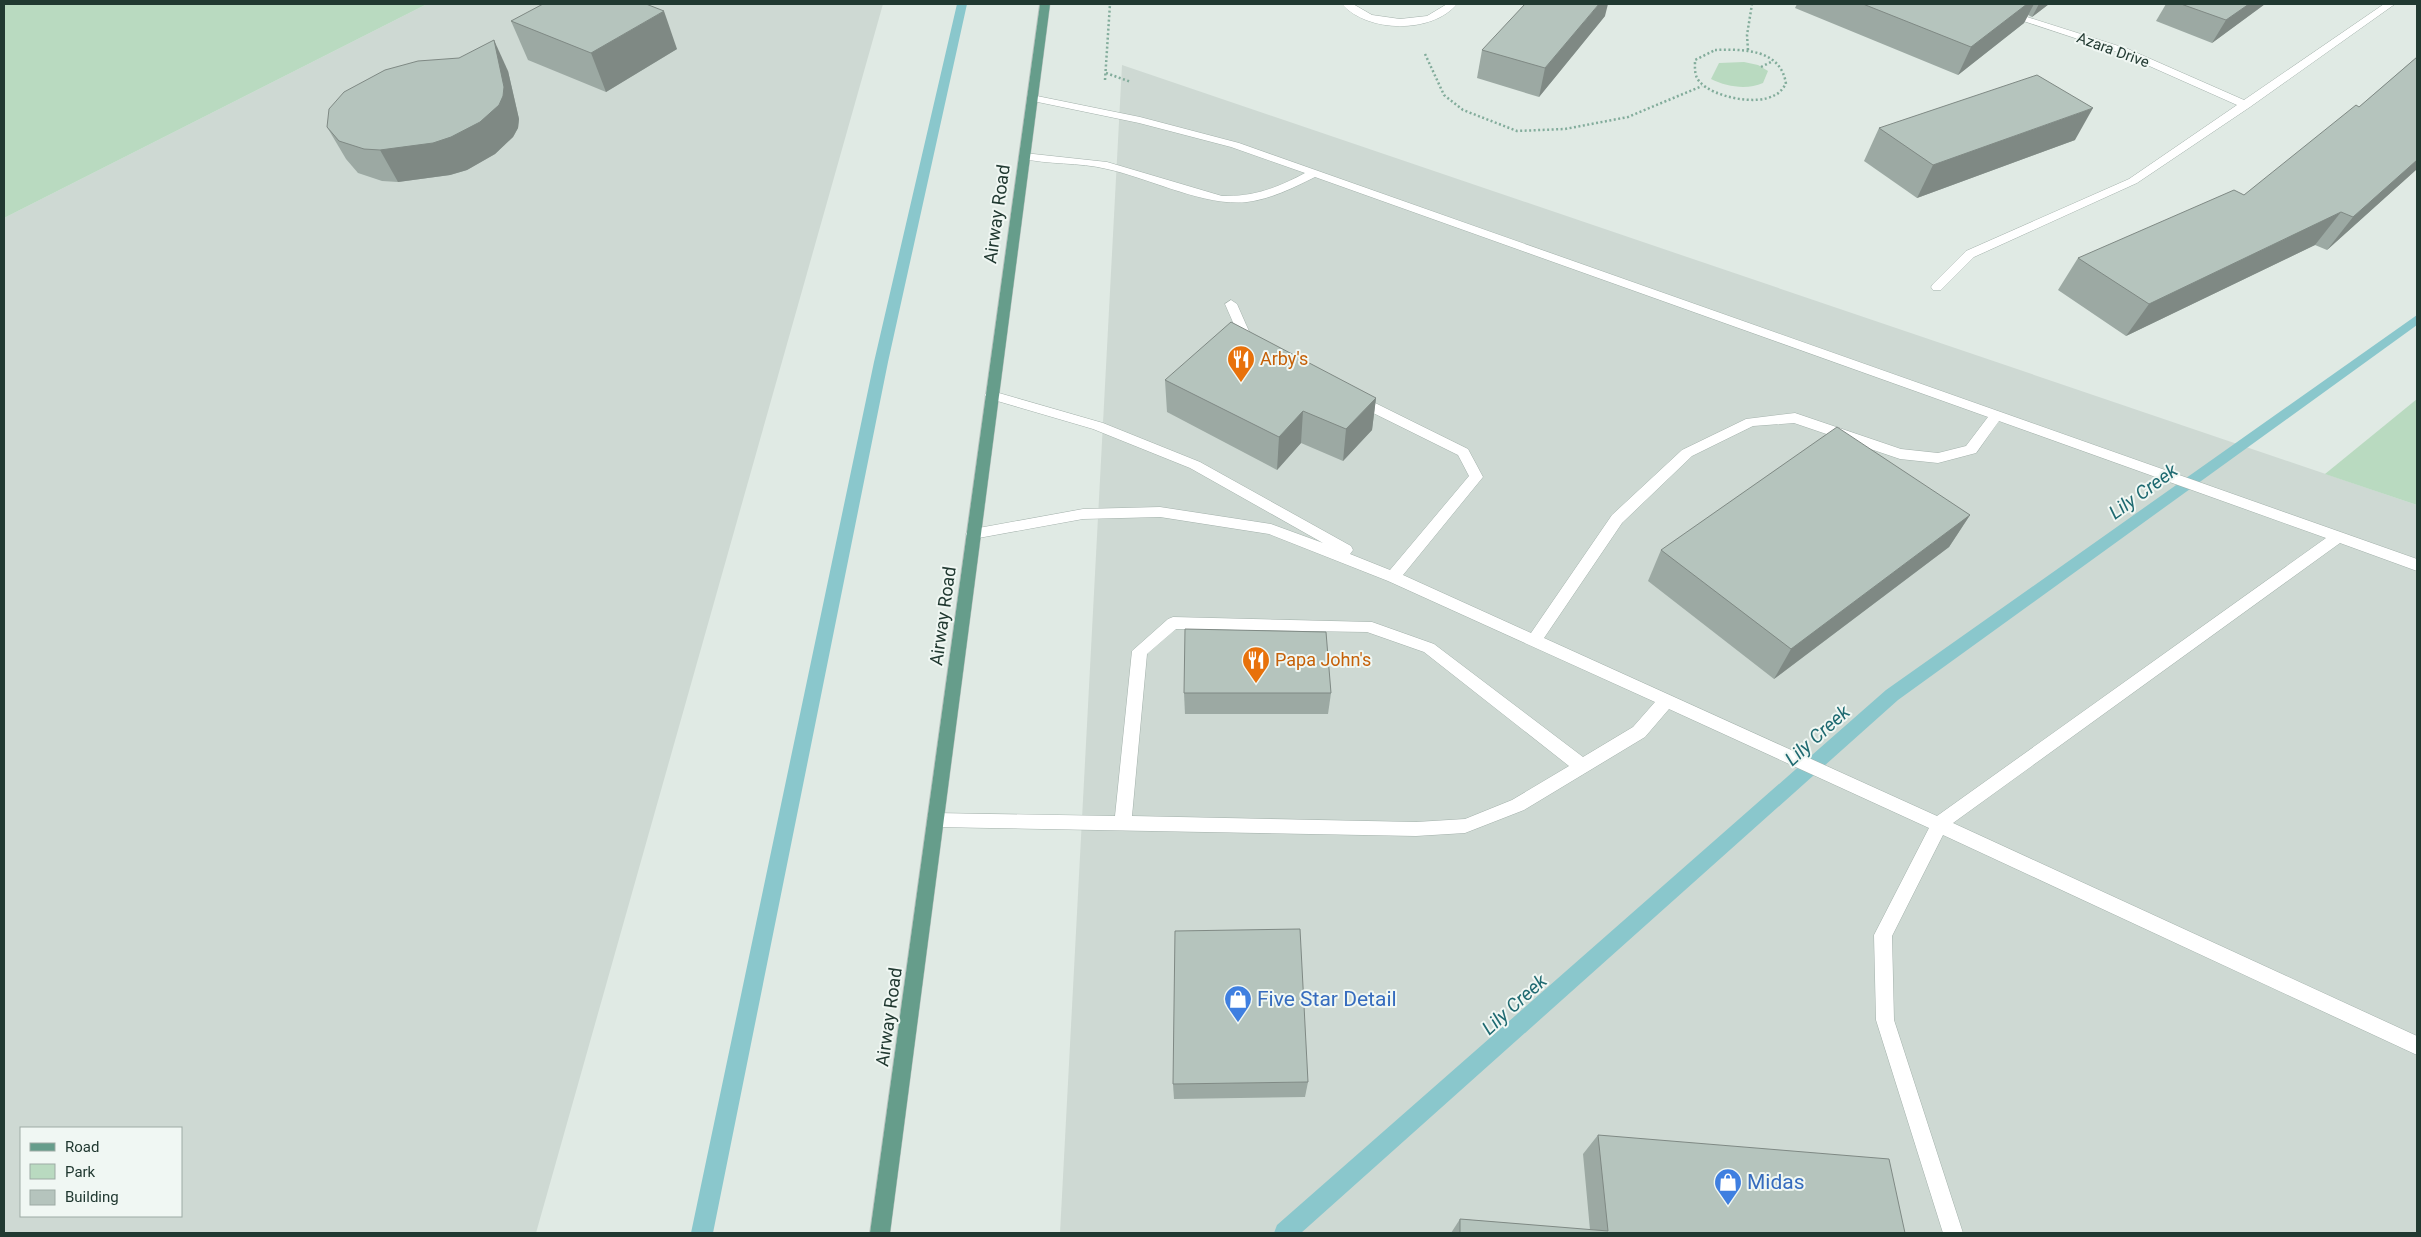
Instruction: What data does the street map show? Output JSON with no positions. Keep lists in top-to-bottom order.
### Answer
{
  "streets": {
    "main road": ["Airway Road"],
    "street": ["Azara Drive"]
  },
  "water": ["Lily Creek"],
  "places": {
    "restaurant": ["Arby's", "Papa John's"],
    "shop": ["Five Star Detail", "Midas"]
  },
  "legend": ["Road", "Park", "Building"]
}
